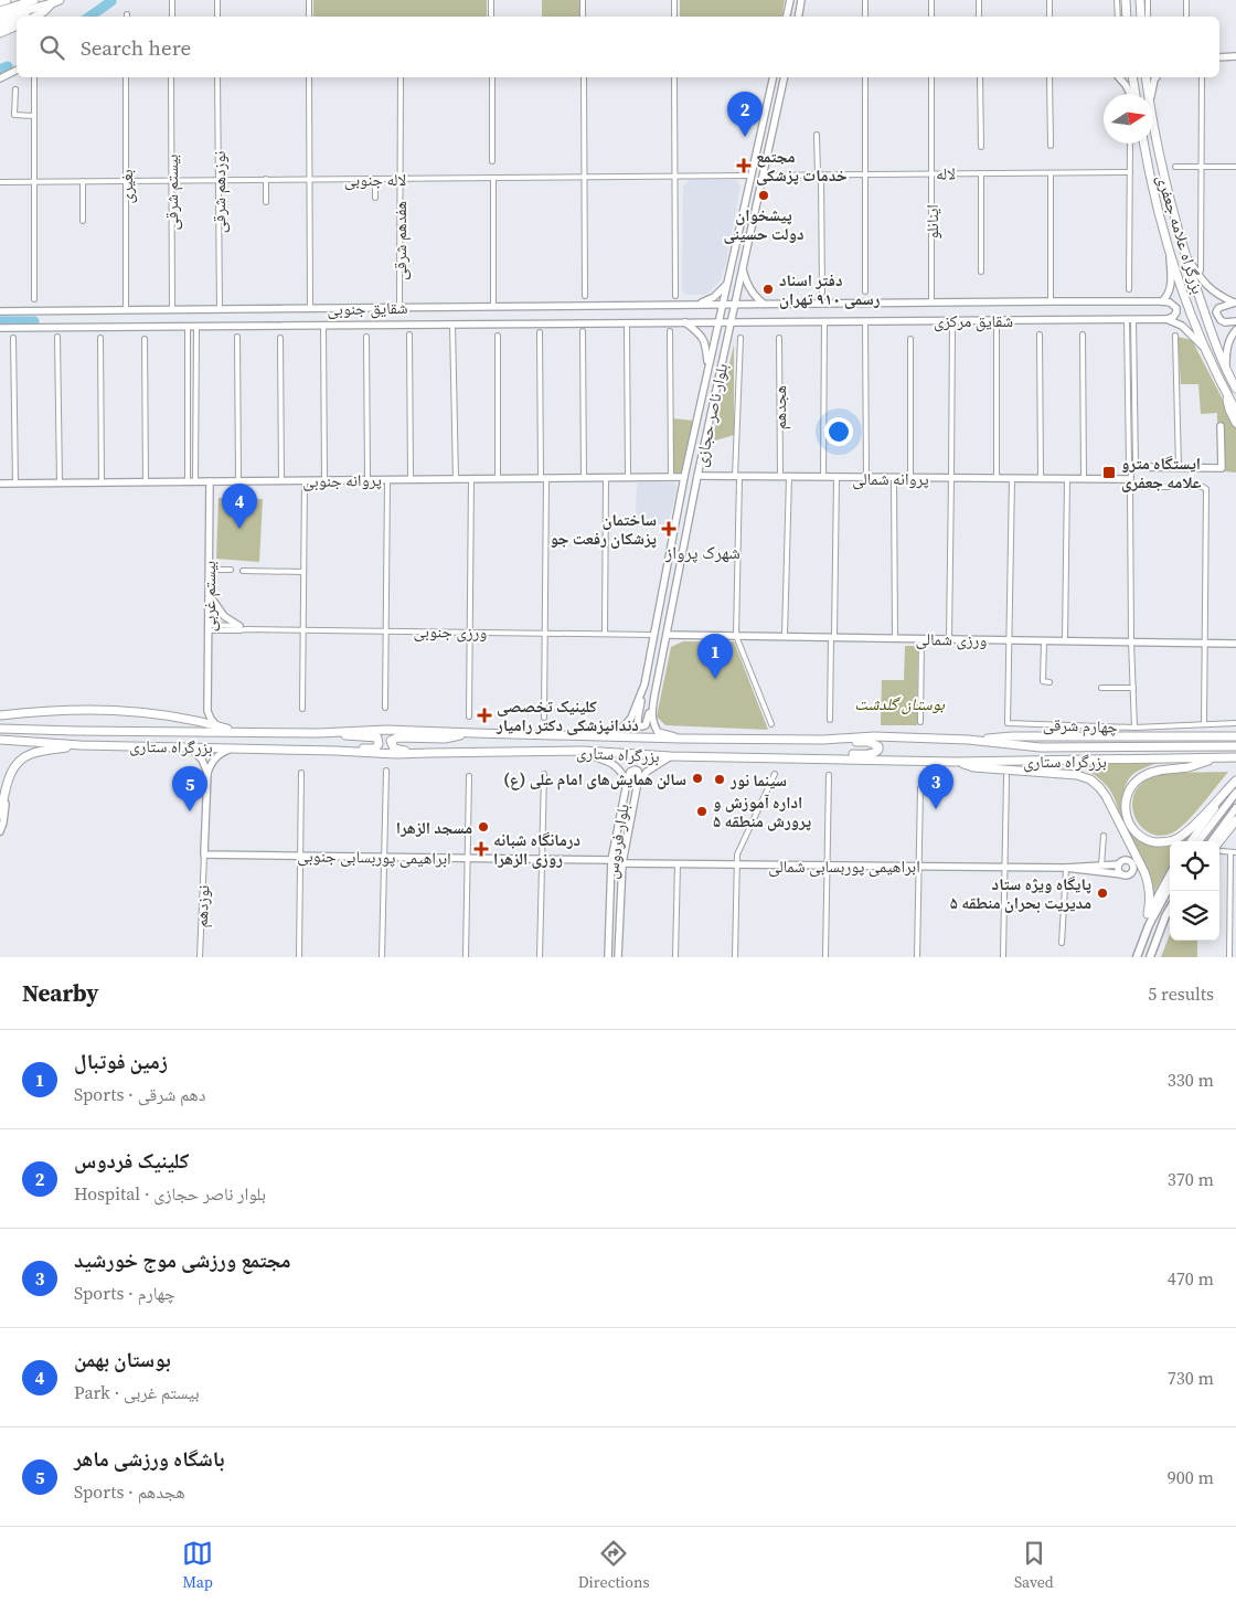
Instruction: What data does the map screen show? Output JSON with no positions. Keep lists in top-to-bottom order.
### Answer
{
  "streets": {
    "highway": ["بزرگراه علامه جعفری", "بزرگراه ستاری"],
    "main road": [
      "شقایق جنوبی",
      "شقایق مرکزی",
      "بلوار ناصر حجازی",
      "پروانه شمالی",
      "پروانه جنوبی",
      "بیستم غربی",
      "ورزی شمالی",
      "بلوار فردوس",
      "ابراهیمی پوربسابی جنوبی",
      "ابراهیمی پوربسابی شمالی"
    ],
    "street": [
      "لاله",
      "لاله جنوبی",
      "بغیری",
      "بیستم شرقی",
      "نوزدهم شرقی",
      "اینانلو",
      "هفدهم شرقی",
      "هجدهم",
      "ورزی جنوبی",
      "چهارم شرقی",
      "نوزدهم"
    ]
  },
  "crossings": [
    ["لاله", "اینانلو"],
    ["لاله", "بلوار ناصر حجازی"],
    ["لاله جنوبی", "بغیری"],
    ["لاله جنوبی", "بیستم شرقی"],
    ["لاله جنوبی", "نوزدهم شرقی"],
    ["لاله جنوبی", "هفدهم شرقی"],
    ["لاله جنوبی", "بلوار ناصر حجازی"],
    ["بغیری", "شقایق جنوبی"],
    ["بیستم شرقی", "شقایق جنوبی"],
    ["نوزدهم شرقی", "شقایق جنوبی"],
    ["اینانلو", "شقایق مرکزی"],
    ["هفدهم شرقی", "شقایق جنوبی"],
    ["شقایق جنوبی", "شقایق مرکزی"],
    ["شقایق جنوبی", "بلوار ناصر حجازی"],
    ["شقایق مرکزی", "بلوار ناصر حجازی"],
    ["هجدهم", "پروانه شمالی"],
    ["بلوار ناصر حجازی", "پروانه شمالی"],
    ["بلوار ناصر حجازی", "پروانه جنوبی"],
    ["بلوار ناصر حجازی", "ورزی جنوبی"],
    ["بلوار ناصر حجازی", "ورزی شمالی"],
    ["بلوار ناصر حجازی", "بزرگراه ستاری"],
    ["پروانه جنوبی", "بیستم غربی"],
    ["بیستم غربی", "ورزی جنوبی"],
    ["ورزی شمالی", "چهارم شرقی"],
    ["بزرگراه ستاری", "بلوار فردوس"],
    ["بلوار فردوس", "ابراهیمی پوربسابی جنوبی"],
    ["بلوار فردوس", "ابراهیمی پوربسابی شمالی"],
    ["ابراهیمی پوربسابی جنوبی", "نوزدهم"]
  ],
  "districts": ["شهرک پرواز"],
  "parks": ["بوستان گلدشت"],
  "places": {
    "health": [
      "مجتمع خدمات پزشکی",
      "ساختمان پزشكان رفعت جو",
      "کلینیک تخصصی دندانپزشکی دکتر رامیار",
      "درمانگاه شبانه روزی الزهرا"
    ],
    "other": [
      "پیشخوان دولت حسینی",
      "دفتر اسناد رسمی ۹۱۰ تهران",
      "سالن همایش‌های امام علی (ع)",
      "سینما نور",
      "اداره آموزش و پرورش منطقه ۵",
      "مسجد الزهرا",
      "پایگاه ویژه ستاد مدیریت بحران منطقه ۵"
    ],
    "transit": ["ایستگاه مترو علامه جعفری"]
  },
  "north": "right",
  "page": {
    "search": "Search here",
    "pins": [
      "2",
      "4",
      "1",
      "3",
      "5"
    ],
    "heading": ["Nearby", "5 results"],
    "list": [
      {
        "mark": "1",
        "name": "زمین فوتبال",
        "note": "Sports · دهم شرقی",
        "value": "330 m"
      },
      {
        "mark": "2",
        "name": "کلینیک فردوس",
        "note": "Hospital · بلوار ناصر حجازی",
        "value": "370 m"
      },
      {
        "mark": "3",
        "name": "مجتمع ورزشی موج خورشید",
        "note": "Sports · چهارم",
        "value": "470 m"
      },
      {
        "mark": "4",
        "name": "بوستان بهمن",
        "note": "Park · بیستم غربی",
        "value": "730 m"
      },
      {
        "mark": "5",
        "name": "باشگاه ورزشی ماهر",
        "note": "Sports · هجدهم",
        "value": "900 m"
      }
    ],
    "nav": ["Map", "Directions", "Saved"]
  }
}
